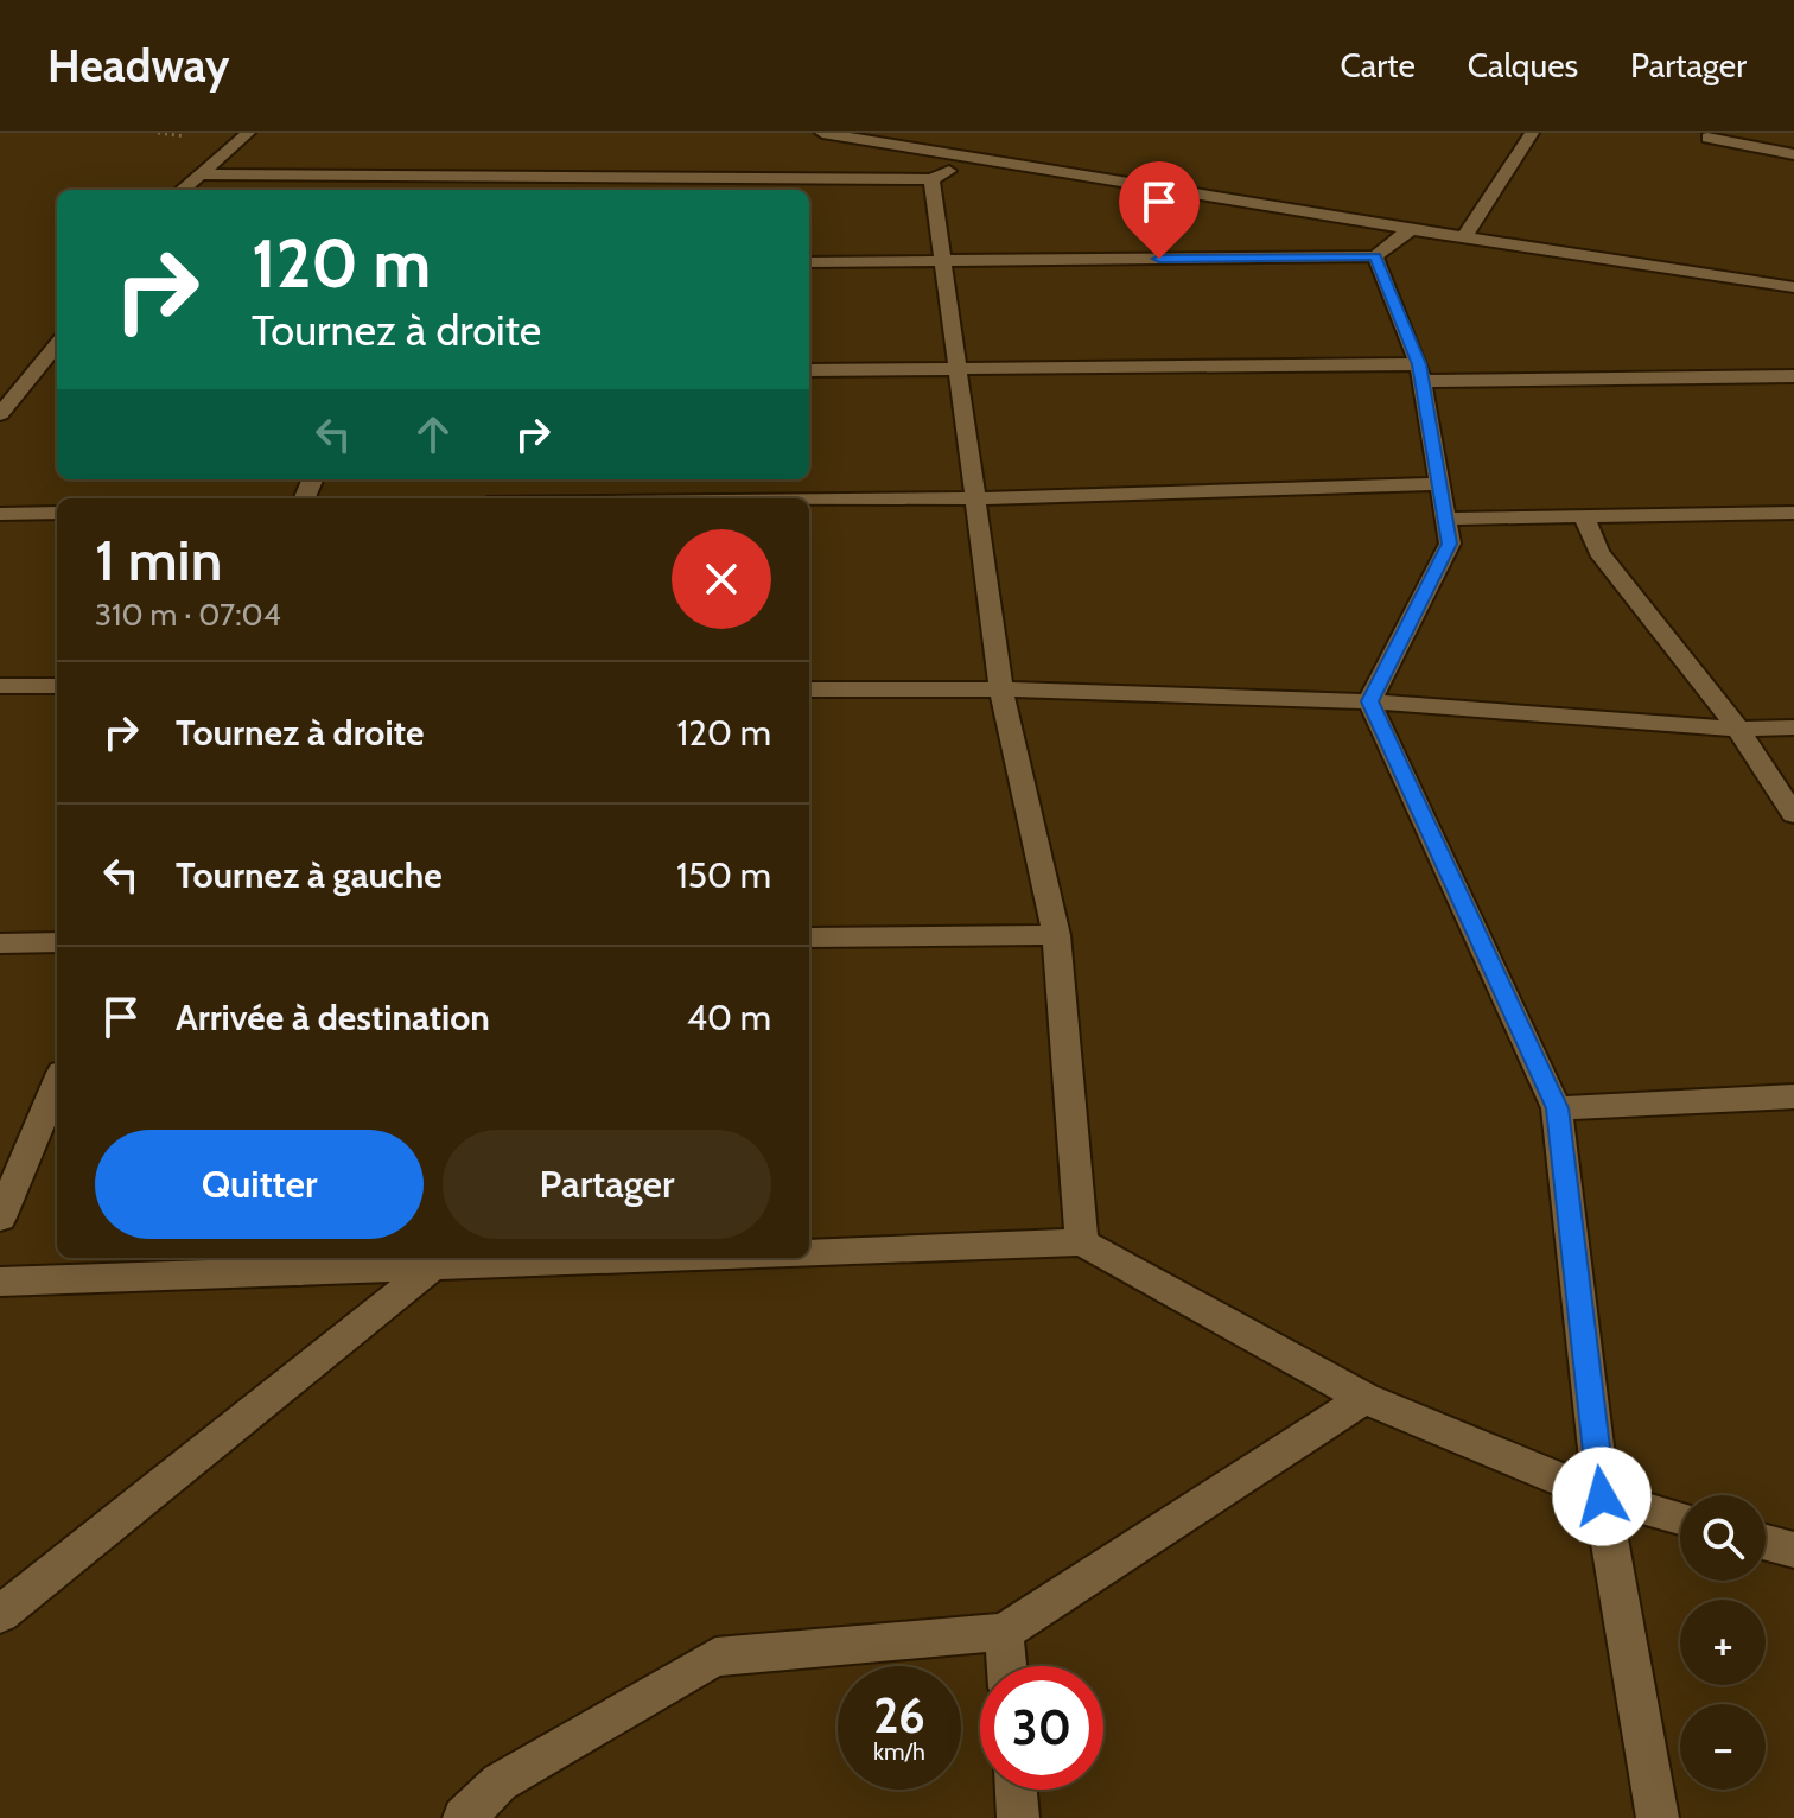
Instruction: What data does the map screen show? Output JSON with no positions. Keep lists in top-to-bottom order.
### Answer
{
  "page": {
    "header": "Headway",
    "nav": ["Carte", "Calques", "Partager"],
    "turn": ["120 m", "Tournez à droite"],
    "heading": ["1 min", "310 m · 07:04"],
    "list": [
      {
        "name": "Tournez à droite",
        "value": "120 m"
      },
      {
        "name": "Tournez à gauche",
        "value": "150 m"
      },
      {
        "name": "Arrivée à destination",
        "value": "40 m"
      }
    ],
    "buttons": ["Quitter", "Partager"],
    "map_buttons": ["+", "−"],
    "speed": "26 km/h",
    "limit": "30"
  }
}
